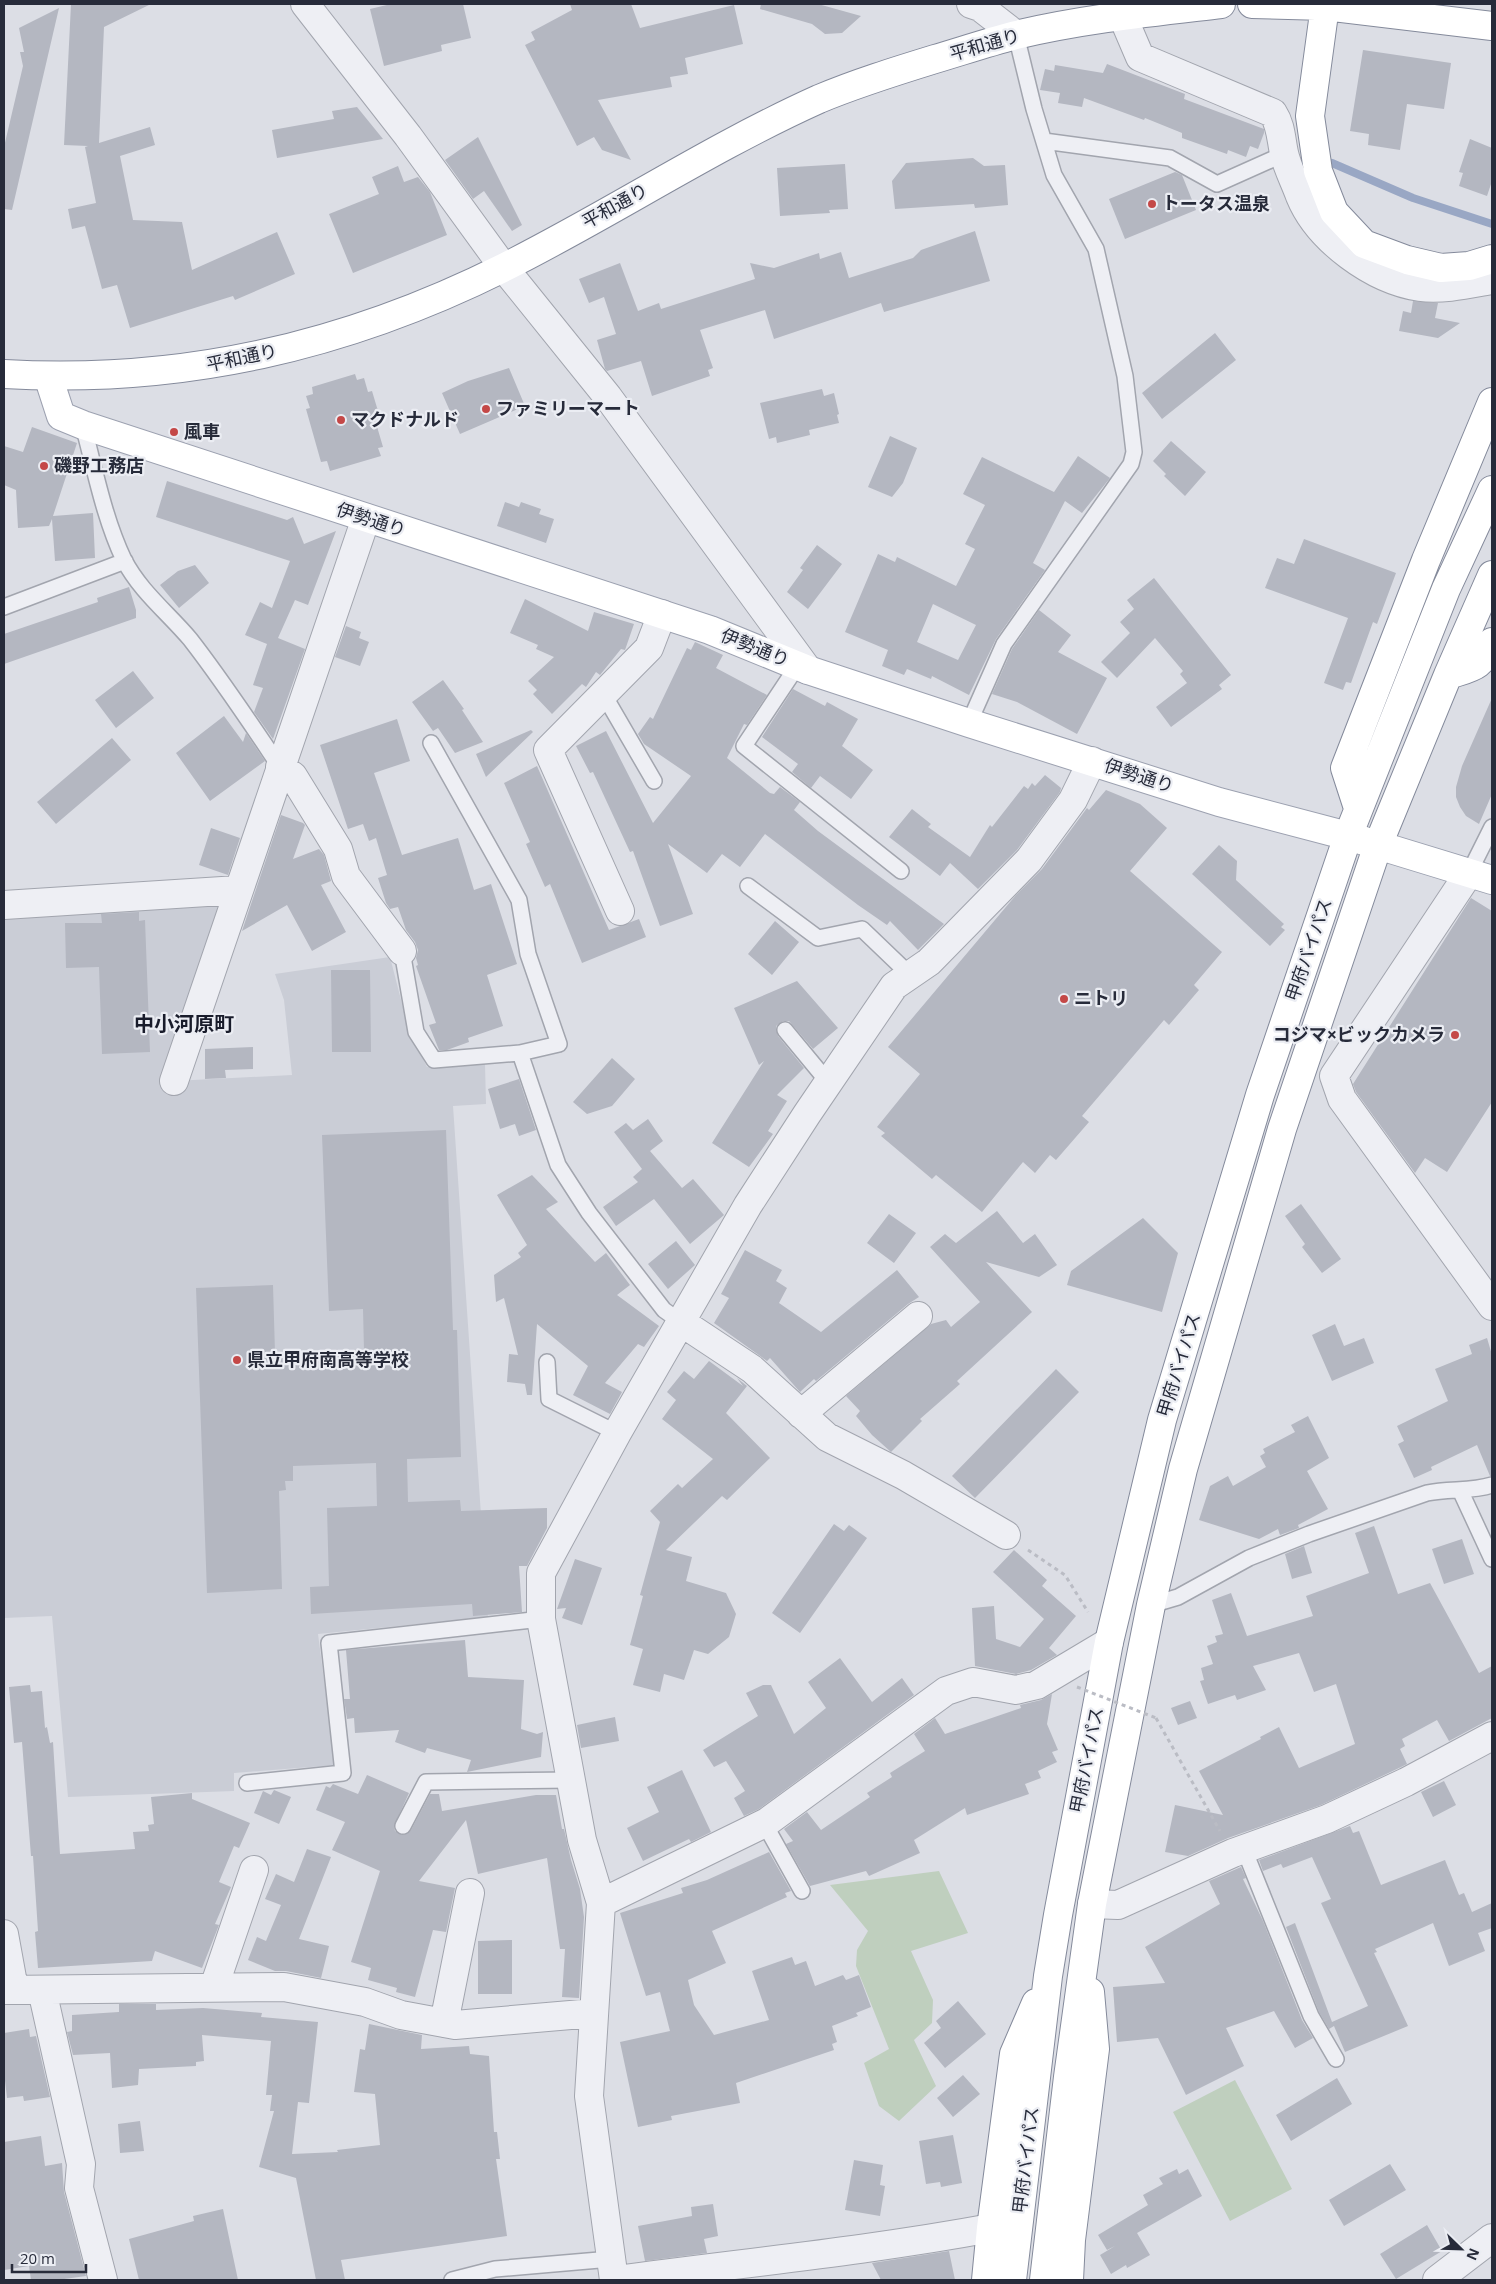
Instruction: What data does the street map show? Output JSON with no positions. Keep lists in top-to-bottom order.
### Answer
{
  "streets": {
    "main road": ["平和通り", "伊勢通り", "甲府バイパス"]
  },
  "crossings": [
    ["平和通り", "伊勢通り"],
    ["伊勢通り", "甲府バイパス"]
  ],
  "districts": ["中小河原町"],
  "places": [
    "トータス温泉",
    "ファミリーマート",
    "マクドナルド",
    "風車",
    "磯野工務店",
    "ニトリ",
    "コジマ×ビックカメラ",
    "県立甲府南高等学校"
  ],
  "scale_bar": "20 m",
  "north": "bottom right"
}
